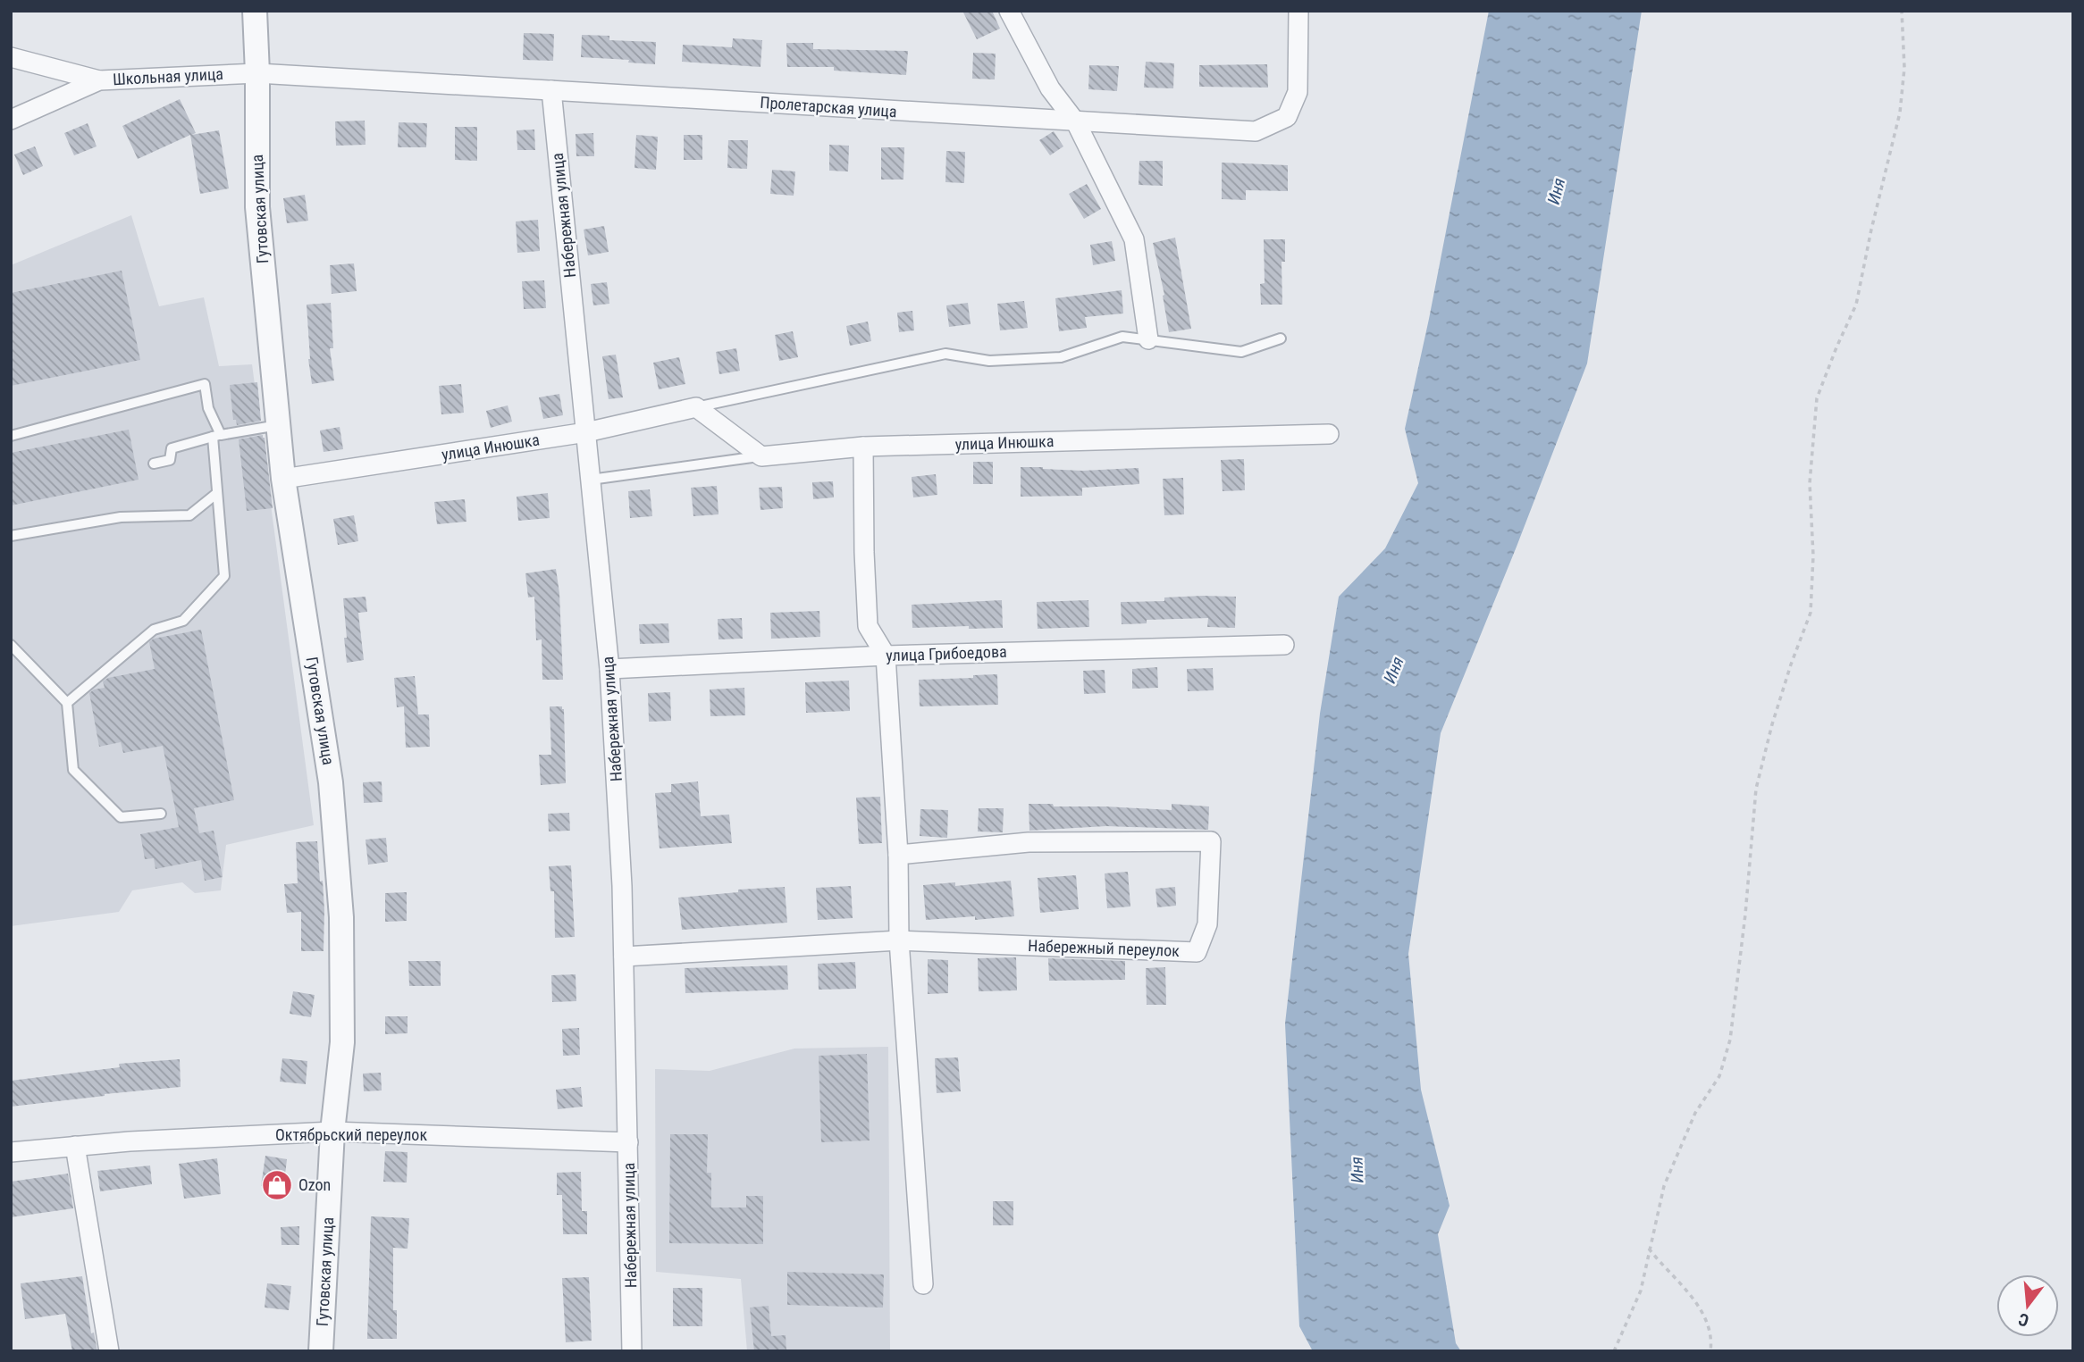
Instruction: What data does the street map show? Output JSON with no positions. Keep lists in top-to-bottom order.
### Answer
{
  "streets": {
    "street": [
      "Школьная улица",
      "Пролетарская улица",
      "Гутовская улица",
      "Набережная улица",
      "улица Инюшка",
      "улица Грибоедова",
      "Набережный переулок",
      "Октябрьский переулок"
    ]
  },
  "crossings": [
    ["Школьная улица", "Пролетарская улица"],
    ["Школьная улица", "Гутовская улица"],
    ["Пролетарская улица", "Гутовская улица"],
    ["Пролетарская улица", "Набережная улица"],
    ["Гутовская улица", "улица Инюшка"],
    ["Гутовская улица", "Октябрьский переулок"],
    ["Набережная улица", "улица Инюшка"],
    ["Набережная улица", "улица Грибоедова"],
    ["Набережная улица", "Набережный переулок"],
    ["Набережная улица", "Октябрьский переулок"]
  ],
  "water": ["Иня"],
  "places": {
    "shop": ["Ozon"]
  },
  "north": "bottom"
}
